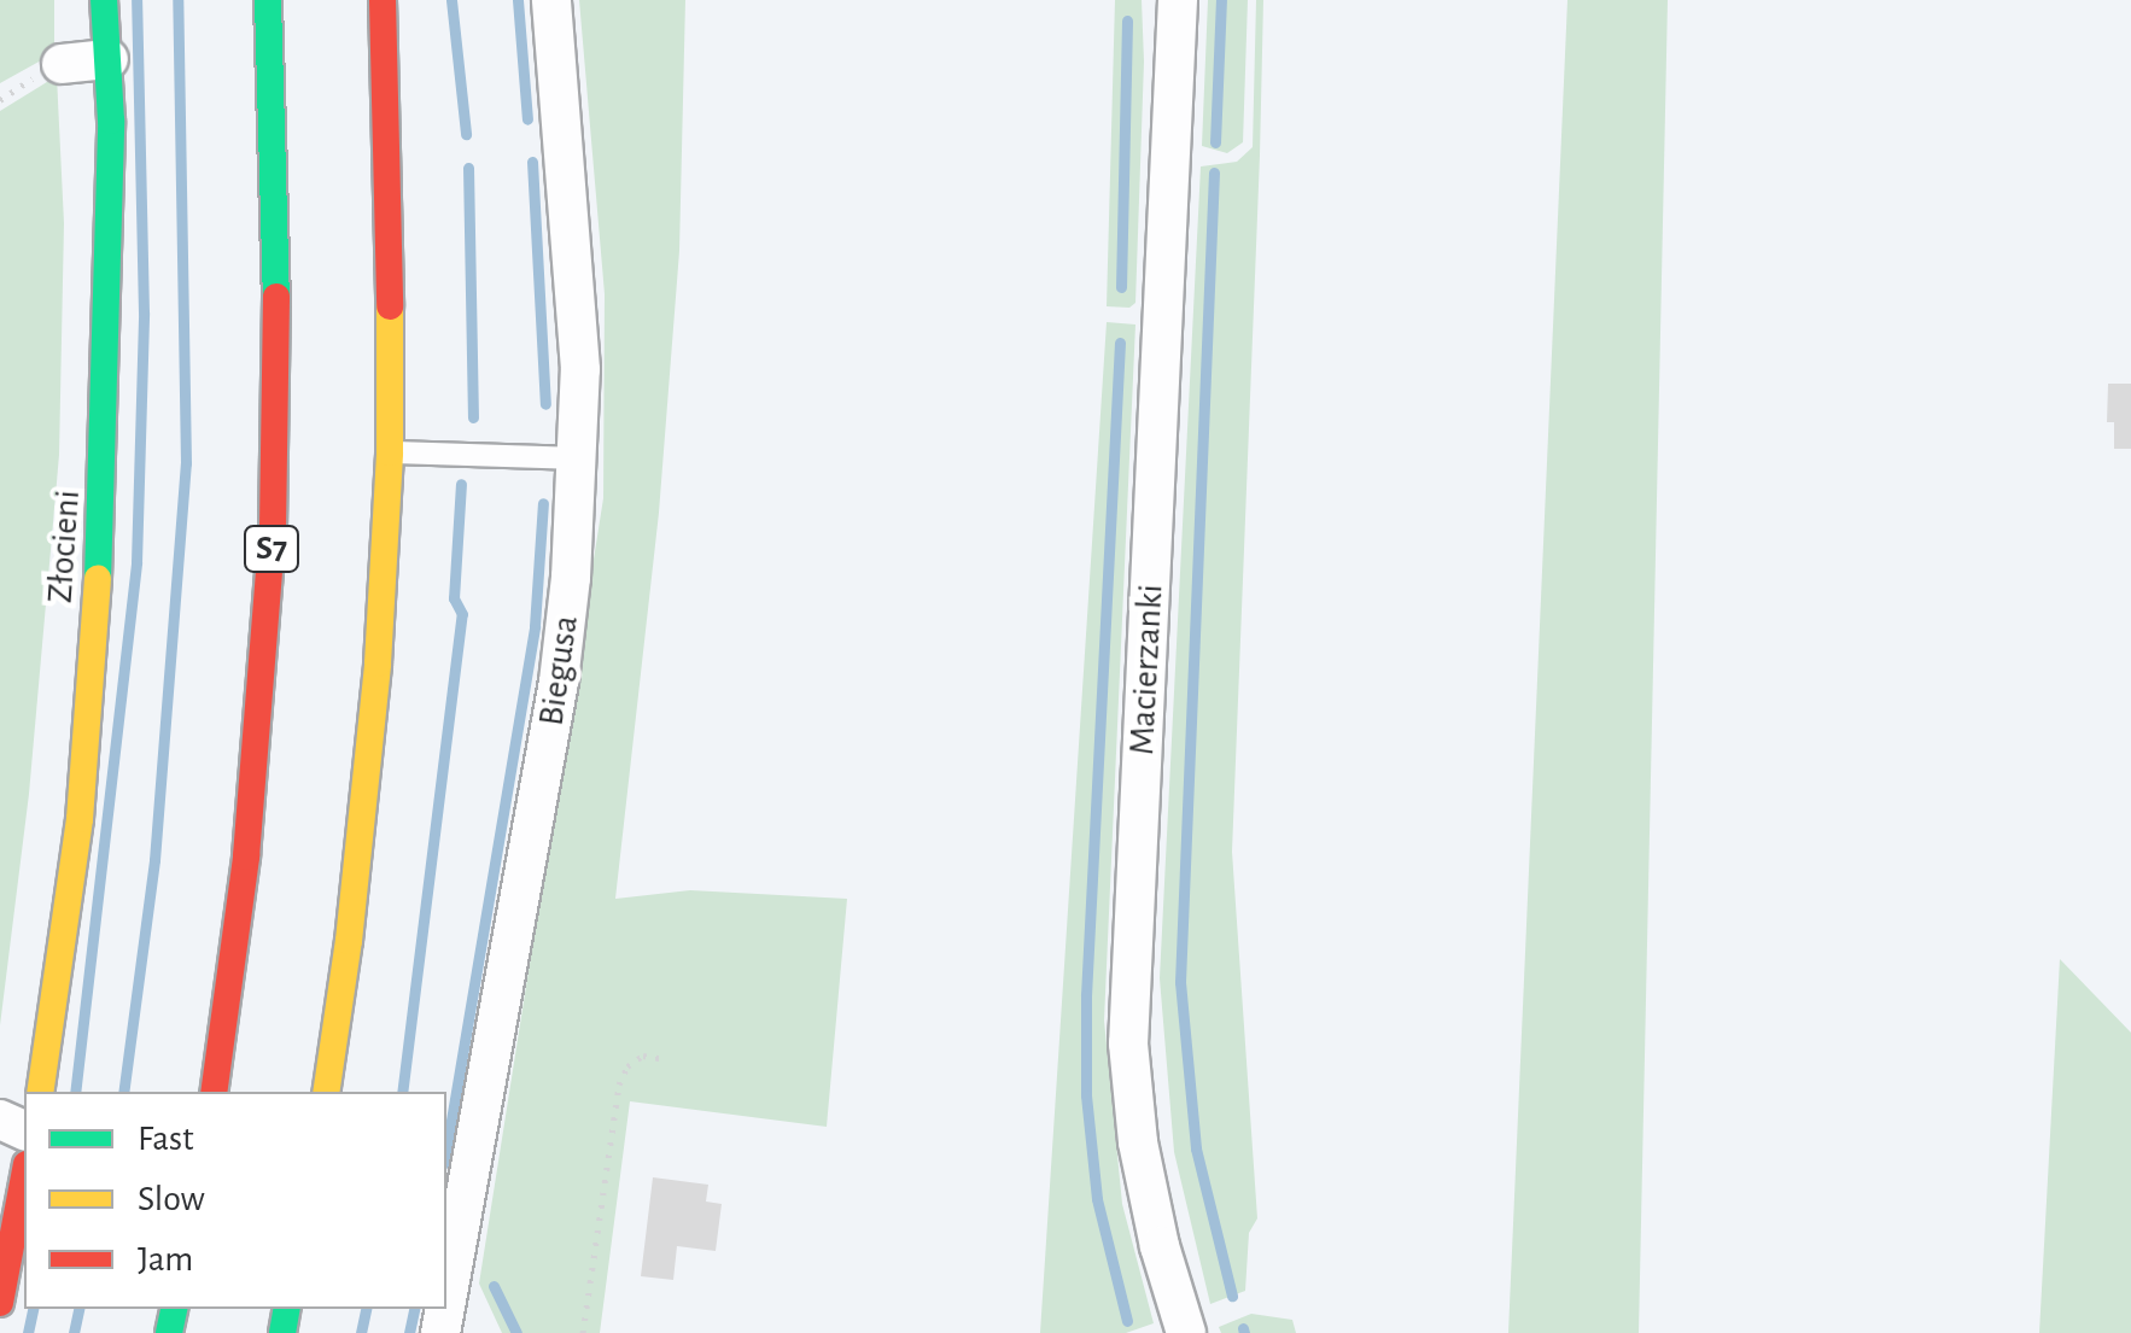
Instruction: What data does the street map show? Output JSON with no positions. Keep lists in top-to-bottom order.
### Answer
{
  "streets": {
    "main road": ["Złocieni", "S7"],
    "street": ["Macierzanki", "Biegusa"]
  },
  "legend": ["Fast", "Slow", "Jam"]
}
